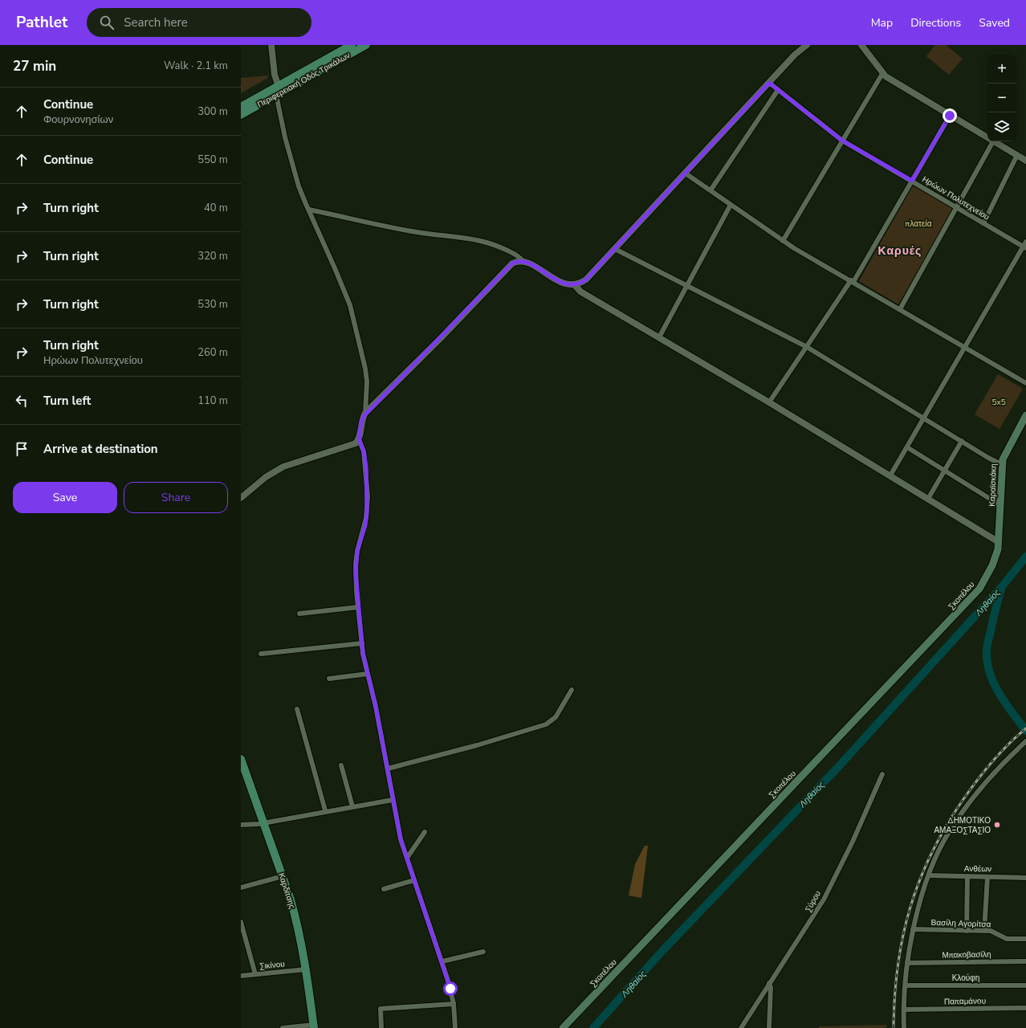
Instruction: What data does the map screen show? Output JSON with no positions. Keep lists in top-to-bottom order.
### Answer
{
  "streets": {
    "main road": [
      "Περιφερειακή Οδός Τρικάλων",
      "Καραϊσκάκη",
      "Σκοπέλου",
      "Καρδίτσης"
    ],
    "street": [
      "Ηρώων Πολυτεχνείου",
      "Ανθέων",
      "Σύρου",
      "Βασίλη Αγορίτσα",
      "Μπακοβασίλη",
      "Σικίνου",
      "Κλούφη",
      "Παπαμάνου"
    ]
  },
  "crossings": [
    ["Καραϊσκάκη", "Σκοπέλου"],
    ["Καρδίτσης", "Σικίνου"]
  ],
  "districts": ["Καρυές"],
  "water": ["Ληθαίος"],
  "parks": ["πλατεία", "5x5"],
  "places": ["ΔΗΜΟΤΙΚΟ ΑΜΑΞΟΣΤΑΣΙΟ"],
  "page": {
    "header": "Pathlet",
    "search": "Search here",
    "nav": ["Map", "Directions", "Saved"],
    "heading": ["27 min", "Walk · 2.1 km"],
    "map_buttons": ["+", "−"],
    "list": [
      ["Continue", "Φουρνονησίων", "300 m"],
      ["Continue", "550 m"],
      ["Turn right", "40 m"],
      ["Turn right", "320 m"],
      ["Turn right", "530 m"],
      ["Turn right", "Ηρώων Πολυτεχνείου", "260 m"],
      ["Turn left", "110 m"],
      "Arrive at destination"
    ],
    "buttons": ["Save", "Share"]
  }
}
